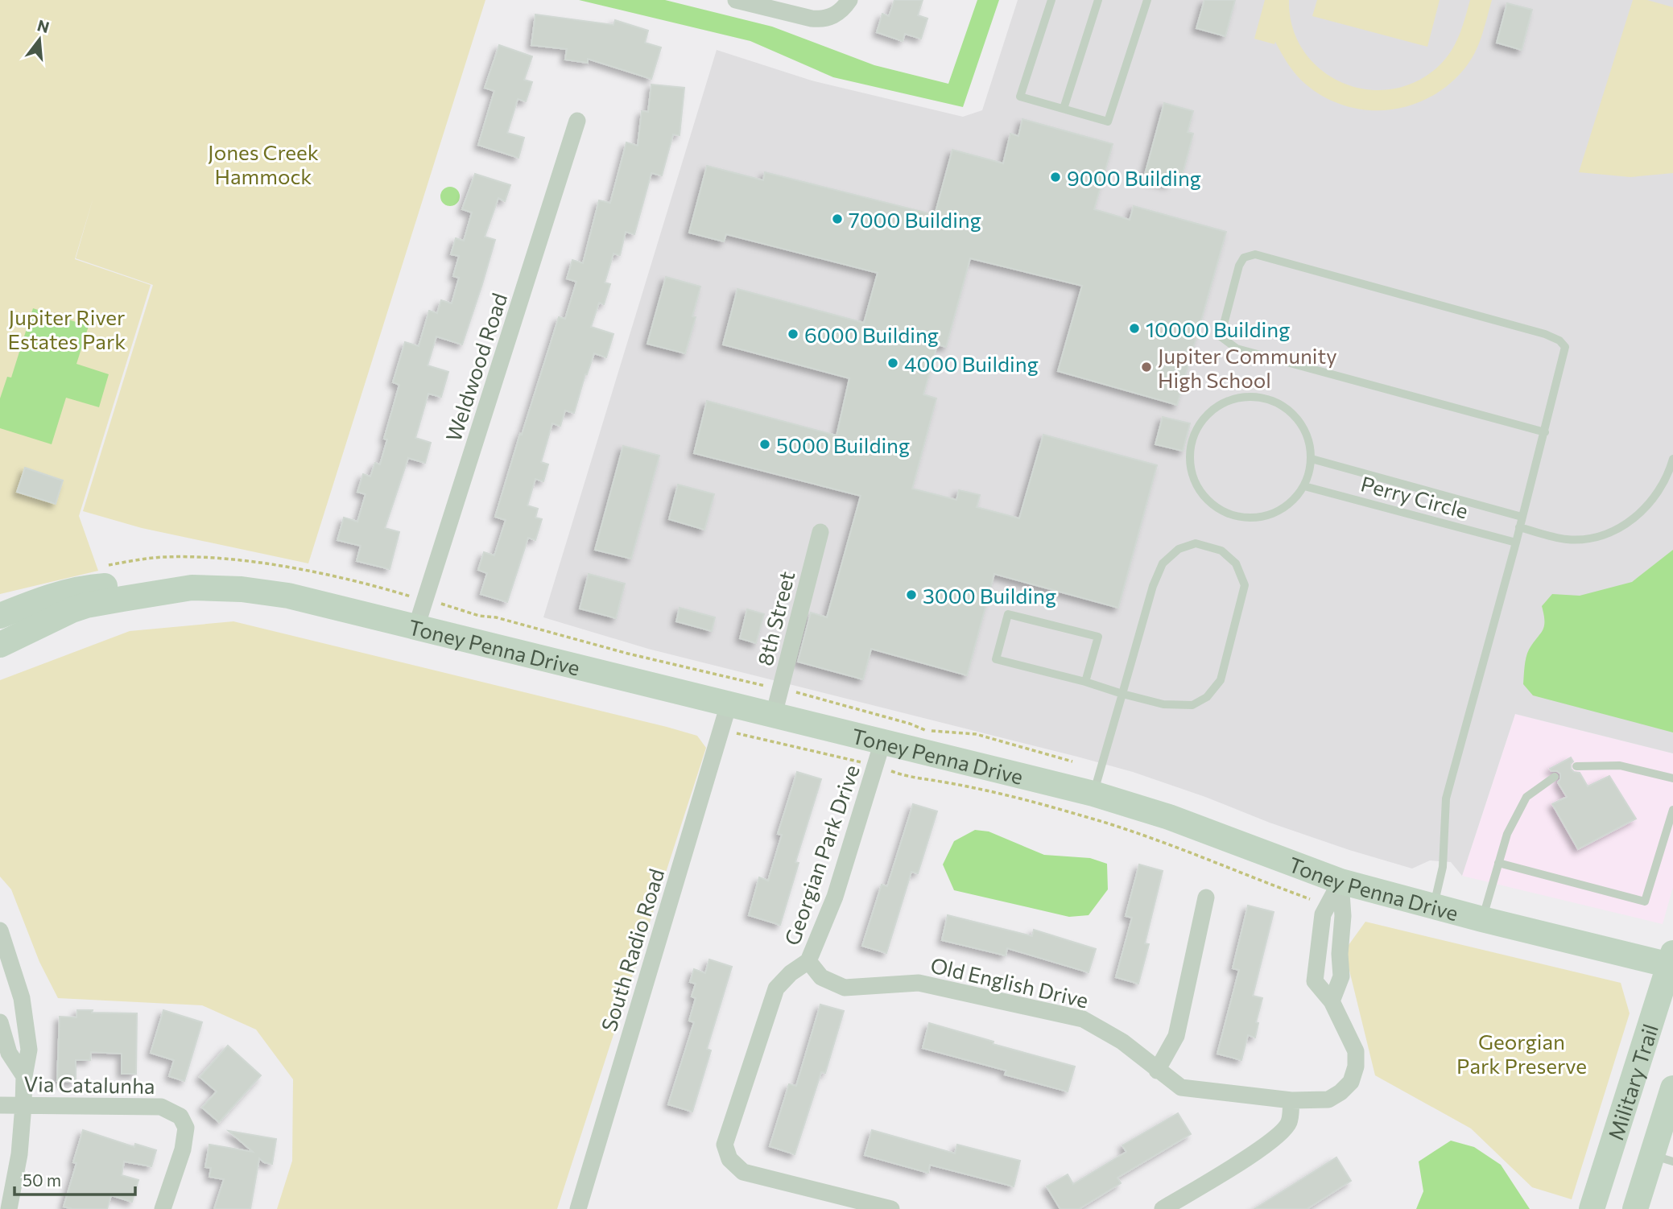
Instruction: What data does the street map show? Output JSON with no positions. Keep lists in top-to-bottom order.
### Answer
{
  "streets": {
    "street": [
      "Weldwood Road",
      "8th Street",
      "Toney Penna Drive",
      "Georgian Park Drive",
      "South Radio Road",
      "Old English Drive",
      "Military Trail",
      "Via Catalunha"
    ],
    "lane": ["Perry Circle"]
  },
  "crossings": [
    ["Weldwood Road", "Toney Penna Drive"],
    ["8th Street", "Toney Penna Drive"],
    ["Toney Penna Drive", "Georgian Park Drive"],
    ["Toney Penna Drive", "South Radio Road"],
    ["Toney Penna Drive", "Military Trail"],
    ["Georgian Park Drive", "Old English Drive"]
  ],
  "parks": ["Jones Creek Hammock", "Jupiter River Estates Park", "Georgian Park Preserve"],
  "places": [
    "9000 Building",
    "7000 Building",
    "10000 Building",
    "6000 Building",
    "4000 Building",
    "Jupiter Community High School",
    "5000 Building",
    "3000 Building"
  ],
  "scale_bar": "50 m",
  "north": "top"
}
